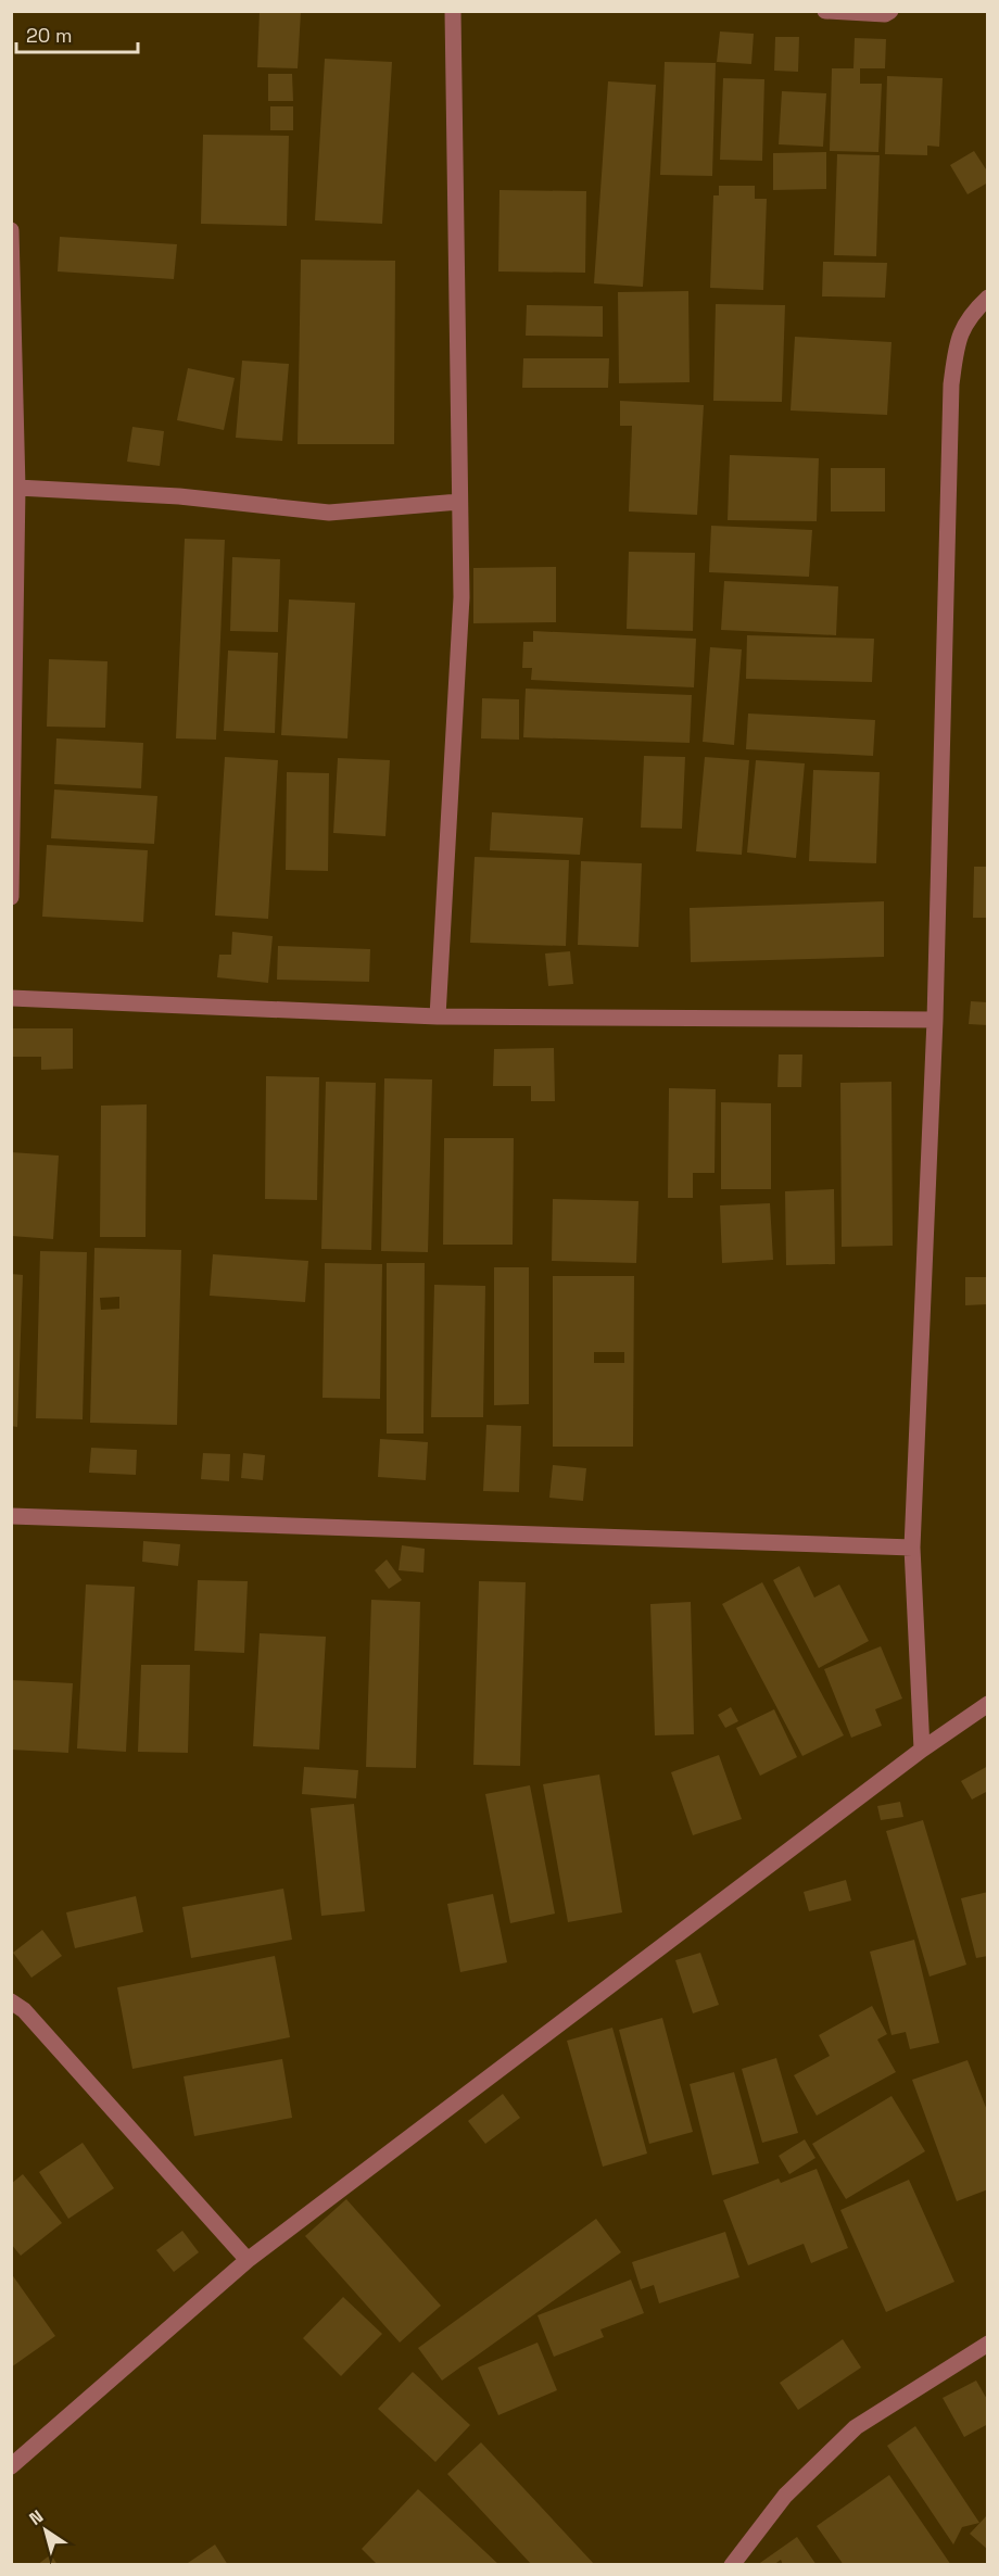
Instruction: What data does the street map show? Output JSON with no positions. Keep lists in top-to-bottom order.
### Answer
{
  "scale_bar": "20 m",
  "north": "top left"
}
